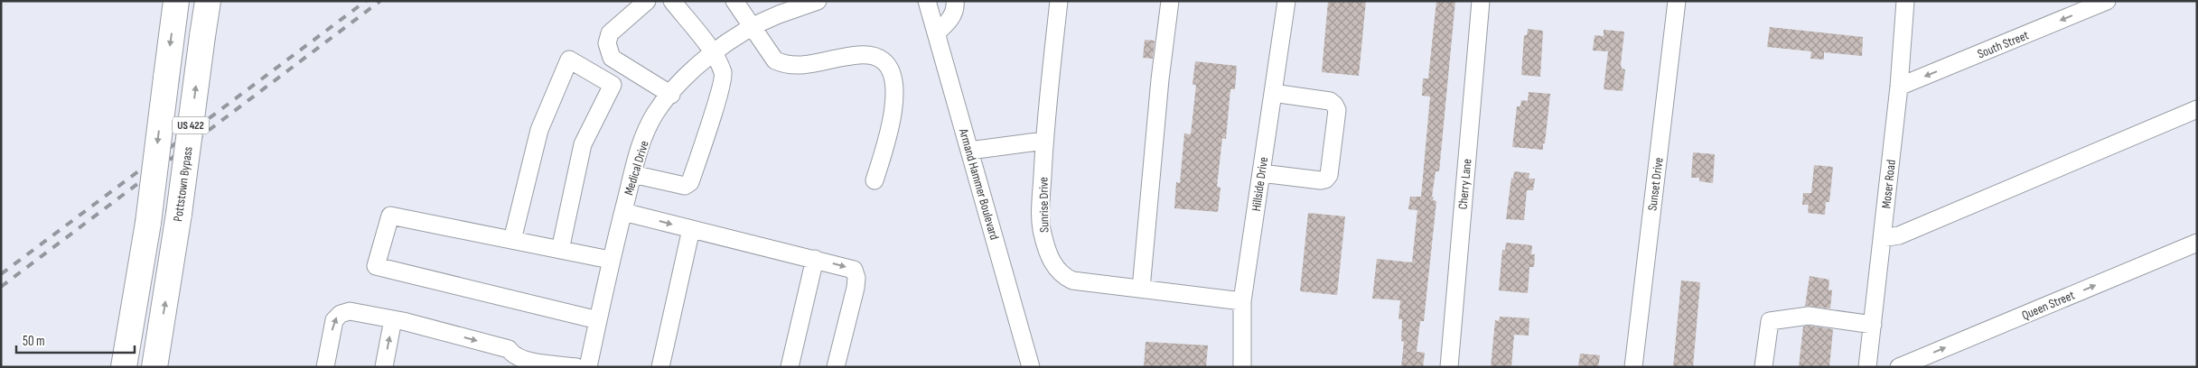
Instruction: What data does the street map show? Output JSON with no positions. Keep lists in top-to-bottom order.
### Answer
{
  "streets": {
    "highway": ["US 422", "Pottstown Bypass"],
    "street": [
      "South Street",
      "Medical Drive",
      "Armand Hammer Boulevard",
      "Hillside Drive",
      "Cherry Lane",
      "Sunset Drive",
      "Moser Road",
      "Sunrise Drive",
      "Queen Street"
    ]
  },
  "crossings": [
    ["South Street", "Moser Road"],
    ["Hillside Drive", "Sunrise Drive"]
  ],
  "scale_bar": "50 m"
}
